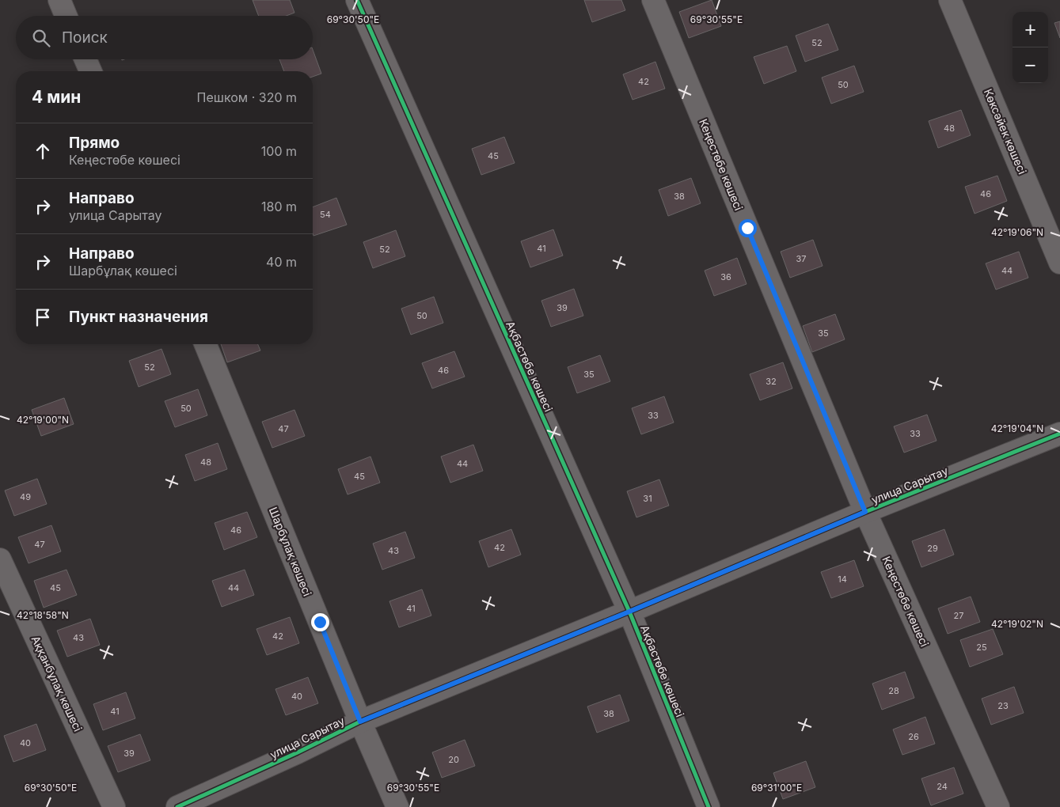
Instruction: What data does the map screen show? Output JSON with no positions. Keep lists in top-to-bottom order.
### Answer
{
  "streets": {
    "street": [
      "Көксәйек көшесі",
      "Кеңестөбе көшесі",
      "Ақбастөбе көшесі",
      "улица Сарытау",
      "Шарбұлақ көшесі",
      "Аққанбұлақ көшесі"
    ]
  },
  "crossings": [
    ["Кеңестөбе көшесі", "улица Сарытау"],
    ["Ақбастөбе көшесі", "улица Сарытау"],
    ["улица Сарытау", "Шарбұлақ көшесі"]
  ],
  "house_numbers": [
    "52",
    "42",
    "50",
    "48",
    "45",
    "46",
    "38",
    "54",
    "41",
    "52",
    "37",
    "44",
    "36",
    "39",
    "50",
    "35",
    "52",
    "46",
    "35",
    "32",
    "50",
    "33",
    "47",
    "33",
    "48",
    "44",
    "45",
    "49",
    "31",
    "46",
    "47",
    "42",
    "29",
    "43",
    "14",
    "45",
    "44",
    "41",
    "27",
    "42",
    "43",
    "25",
    "28",
    "40",
    "23",
    "41",
    "38",
    "26",
    "40",
    "39",
    "20",
    "24"
  ],
  "page": {
    "map_buttons": ["+", "−"],
    "search": "Поиск",
    "heading": ["4 мин", "Пешком · 320 m"],
    "list": [
      ["Прямо", "Кеңестөбе көшесі", "100 m"],
      ["Направо", "улица Сарытау", "180 m"],
      ["Направо", "Шарбұлақ көшесі", "40 m"],
      "Пункт назначения"
    ]
  },
  "coordinates": [
    "69°30'50\"E",
    "69°30'55\"E",
    "42°19'06\"N",
    "42°19'00\"N",
    "42°19'04\"N",
    "42°18'58\"N",
    "42°19'02\"N",
    "69°31'00\"E"
  ]
}
